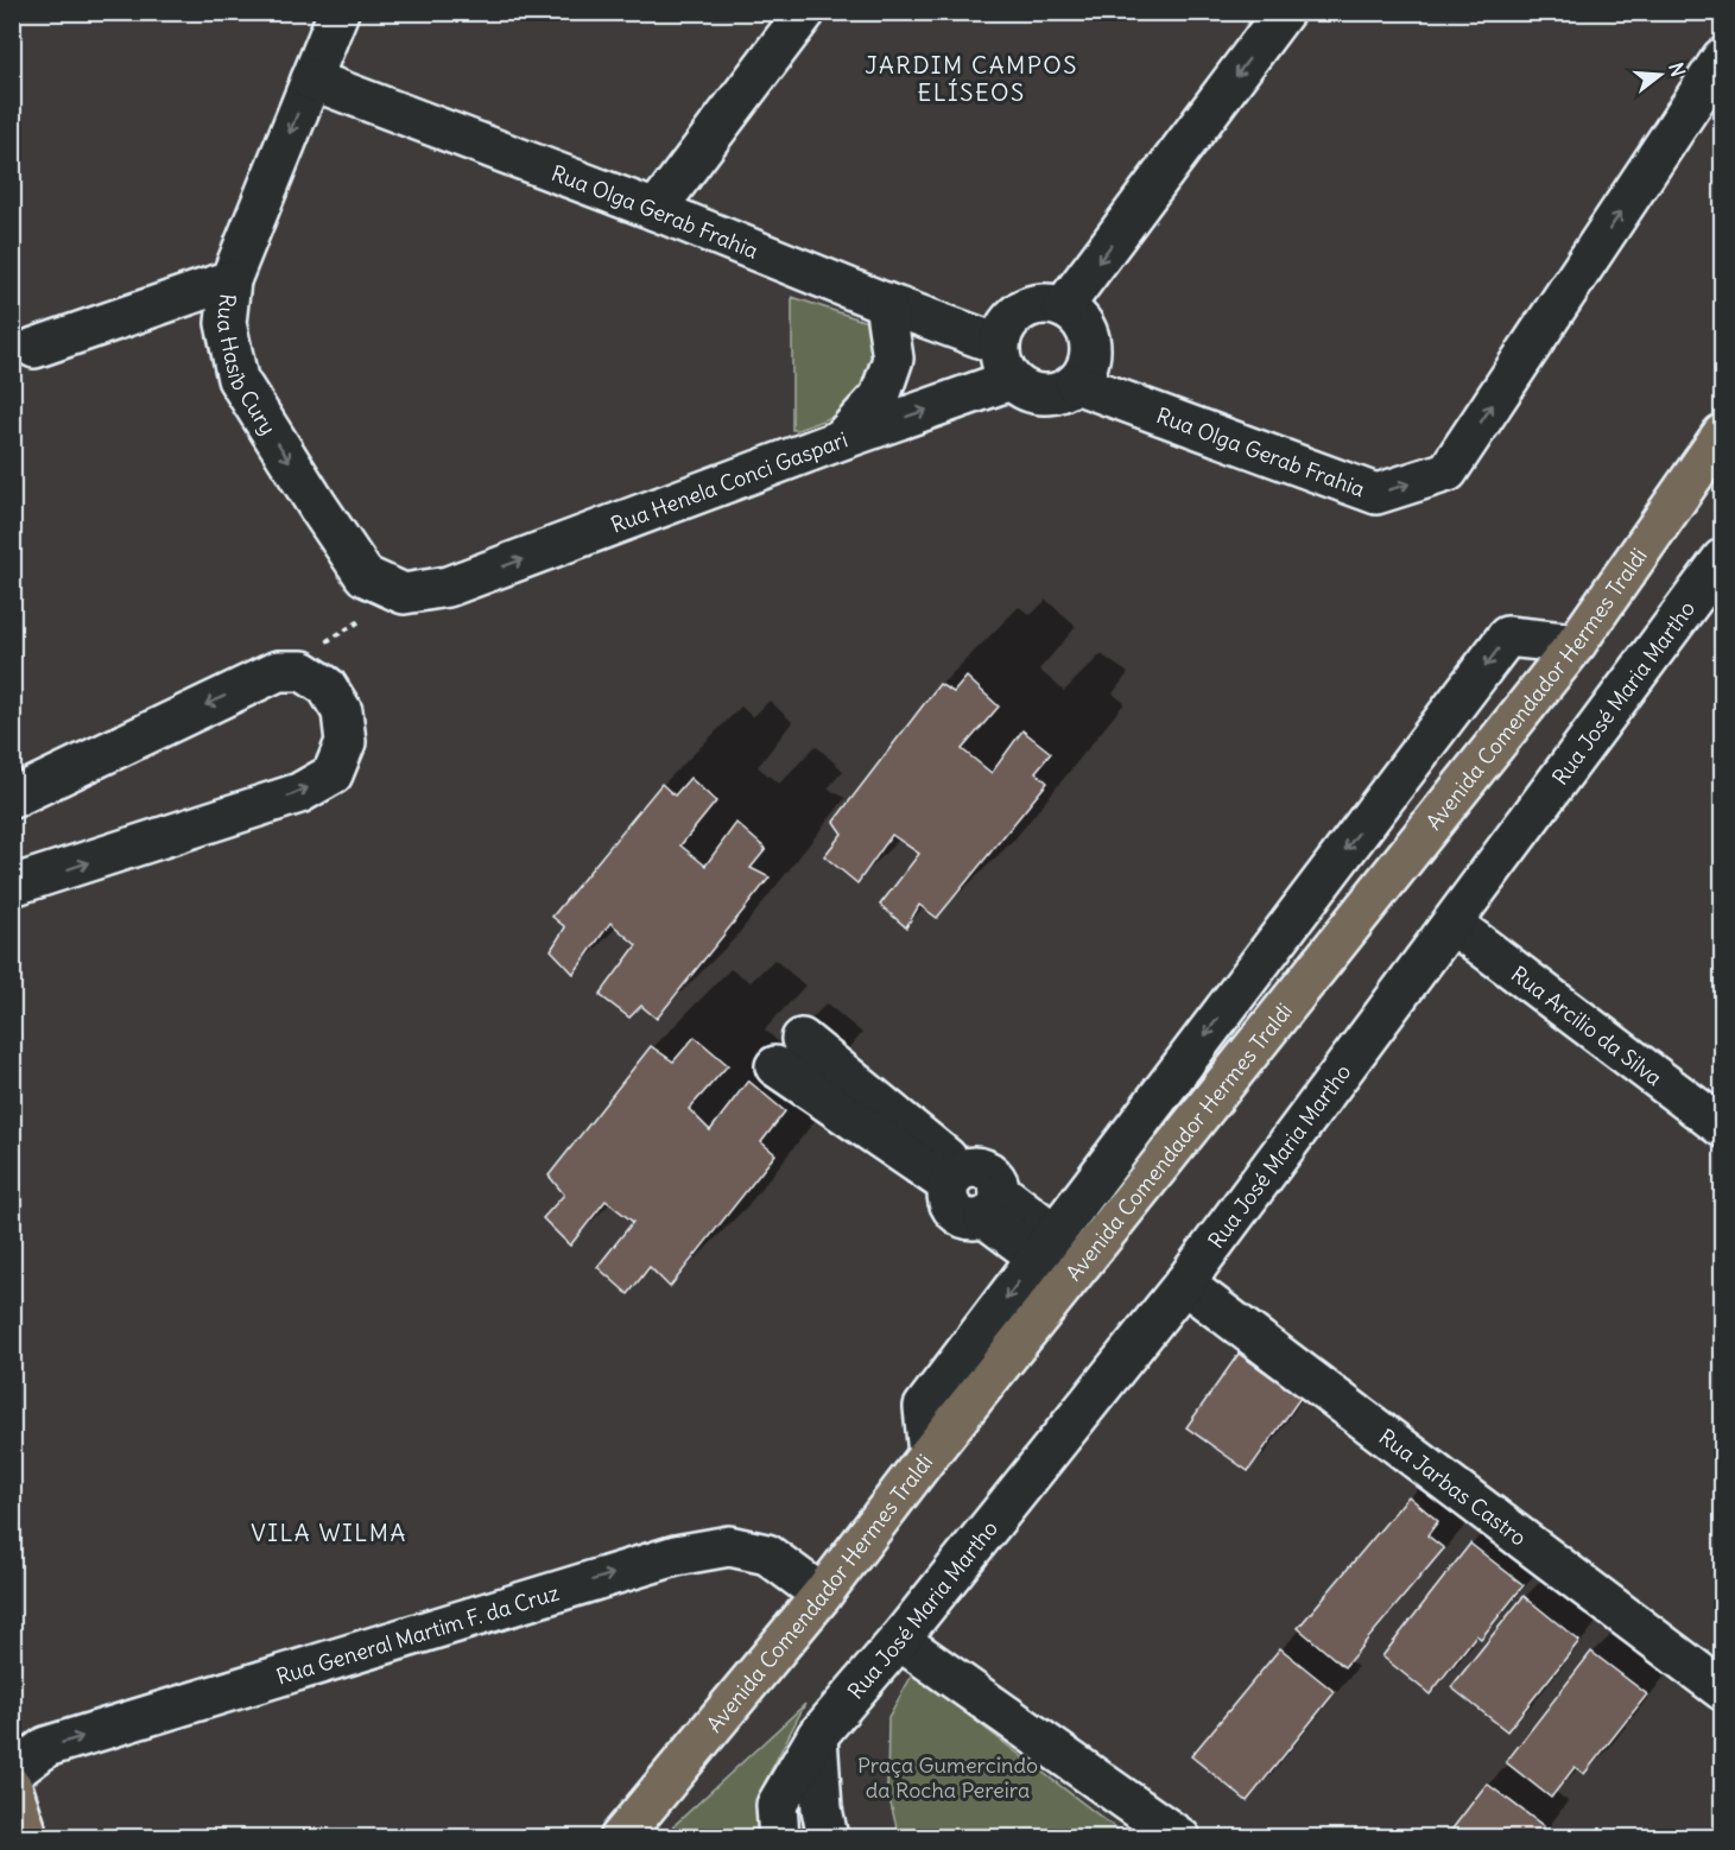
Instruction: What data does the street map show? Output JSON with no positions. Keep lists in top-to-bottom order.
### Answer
{
  "streets": {
    "main road": ["Avenida Comendador Hermes Traldi"],
    "street": [
      "Rua Olga Gerab Frahia",
      "Rua Hasib Cury",
      "Rua Henela Conci Gaspari",
      "Rua José Maria Martho",
      "Rua Arcilio da Silva",
      "Rua Jarbas Castro",
      "Rua General Martim F. da Cruz"
    ]
  },
  "crossings": [
    ["Rua Olga Gerab Frahia", "Rua Hasib Cury"],
    ["Rua Olga Gerab Frahia", "Rua Henela Conci Gaspari"],
    ["Rua Hasib Cury", "Rua Henela Conci Gaspari"],
    ["Avenida Comendador Hermes Traldi", "Rua General Martim F. da Cruz"],
    ["Rua José Maria Martho", "Rua Arcilio da Silva"],
    ["Rua José Maria Martho", "Rua Jarbas Castro"]
  ],
  "one_way": [
    "Rua Olga Gerab Frahia",
    "Rua Hasib Cury",
    "Rua Henela Conci Gaspari",
    "Rua General Martim F. da Cruz"
  ],
  "districts": ["JARDIM CAMPOS ELÍSEOS", "VILA WILMA"],
  "parks": ["Praça Gumercindo da Rocha Pereira"],
  "north": "right"
}
